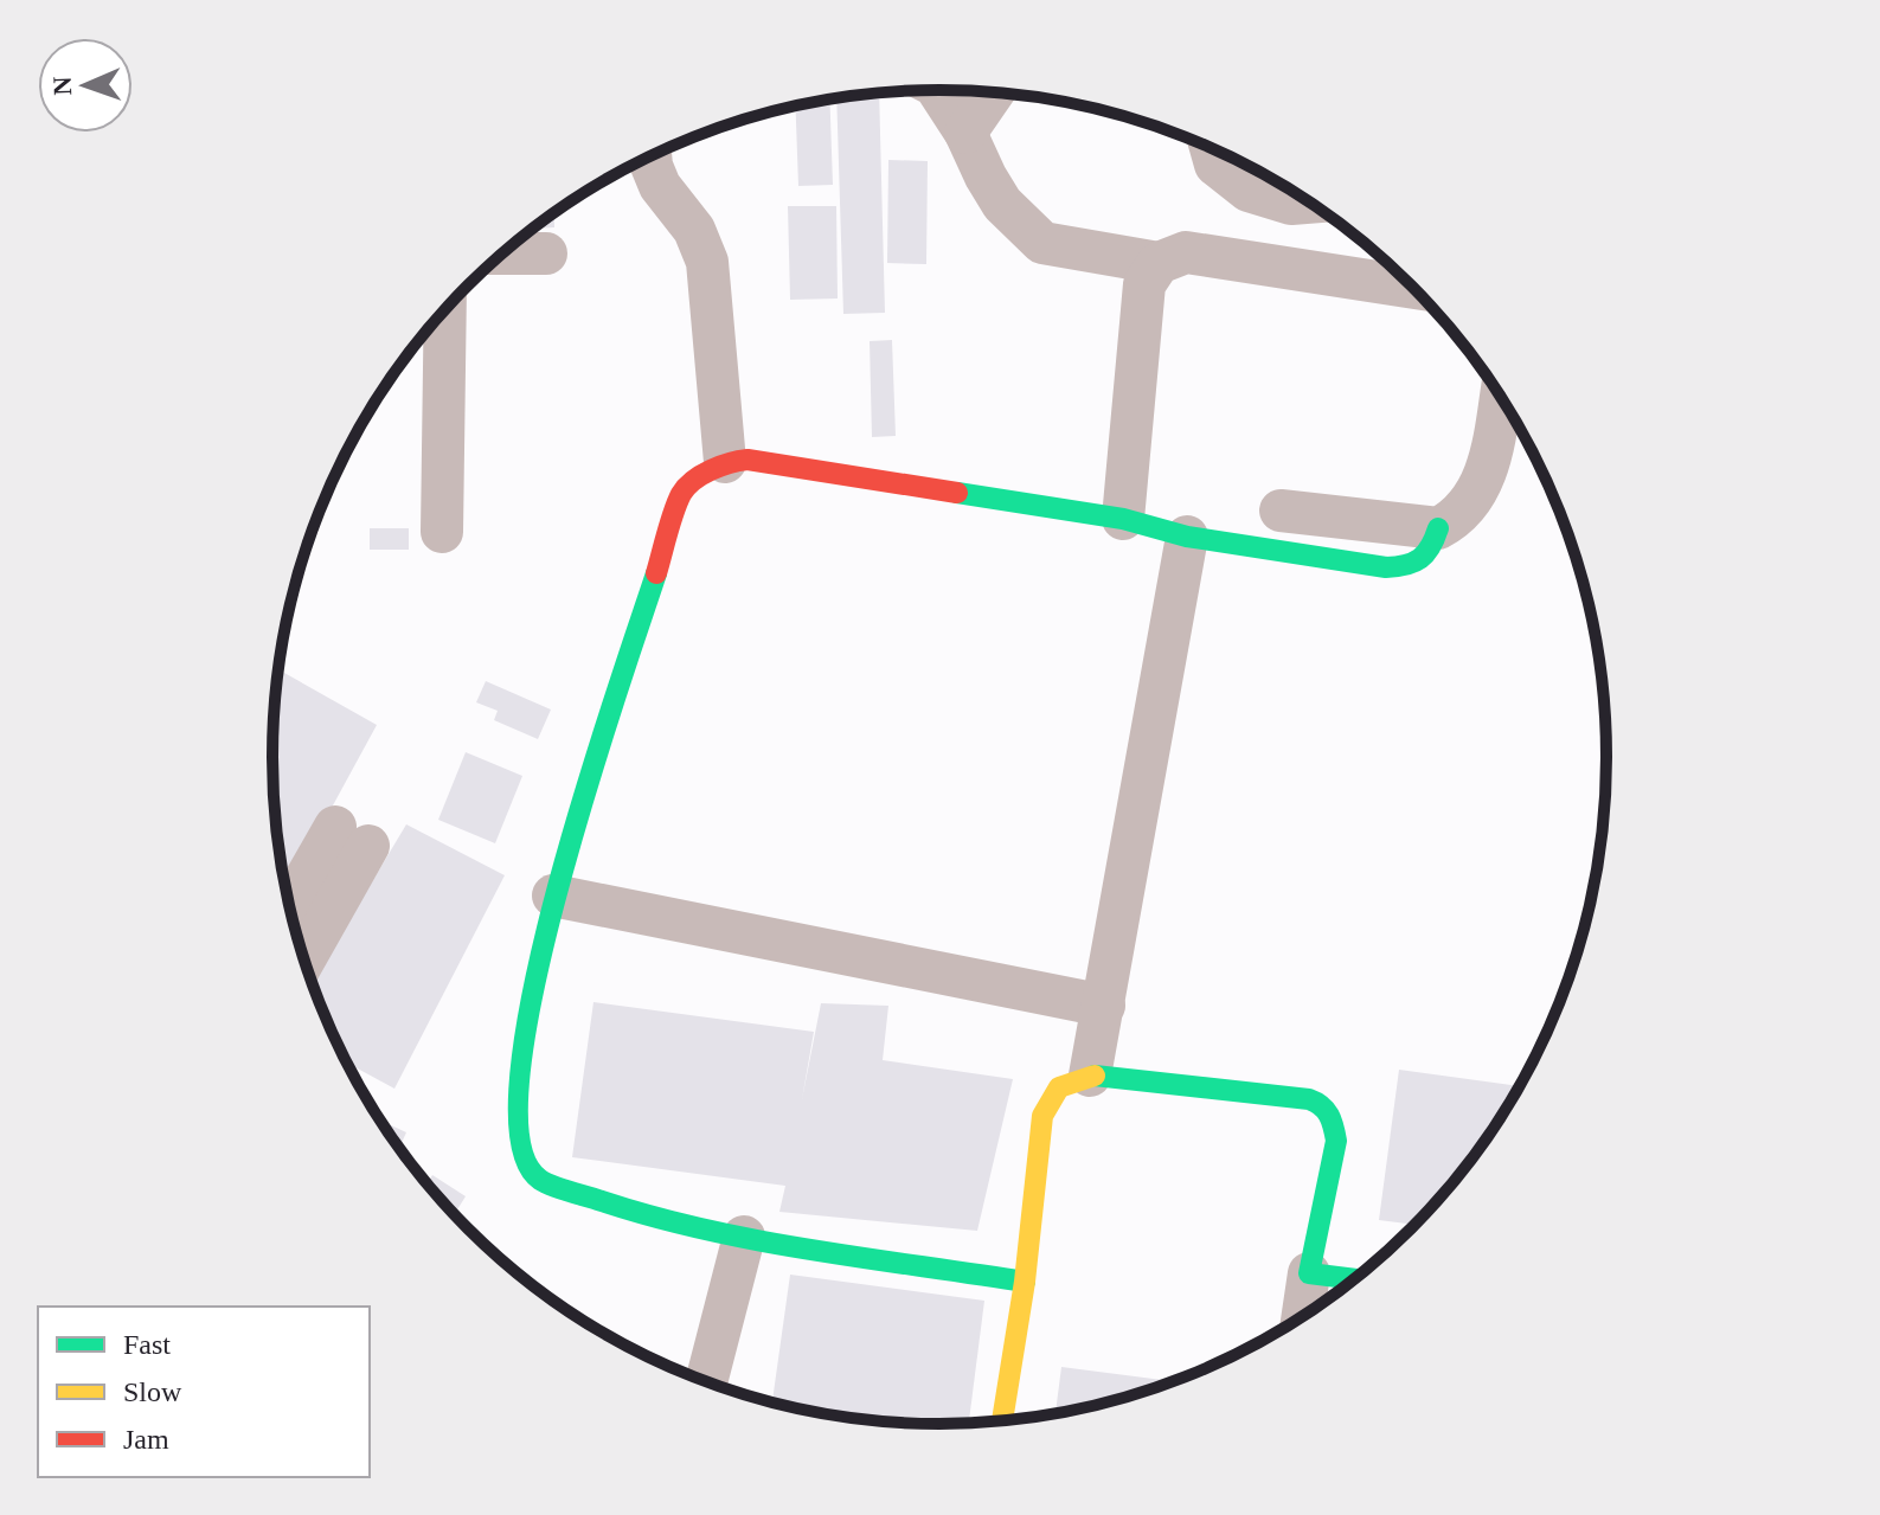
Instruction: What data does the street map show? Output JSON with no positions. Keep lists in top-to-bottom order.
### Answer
{
  "legend": ["Fast", "Slow", "Jam"],
  "north": "left"
}
